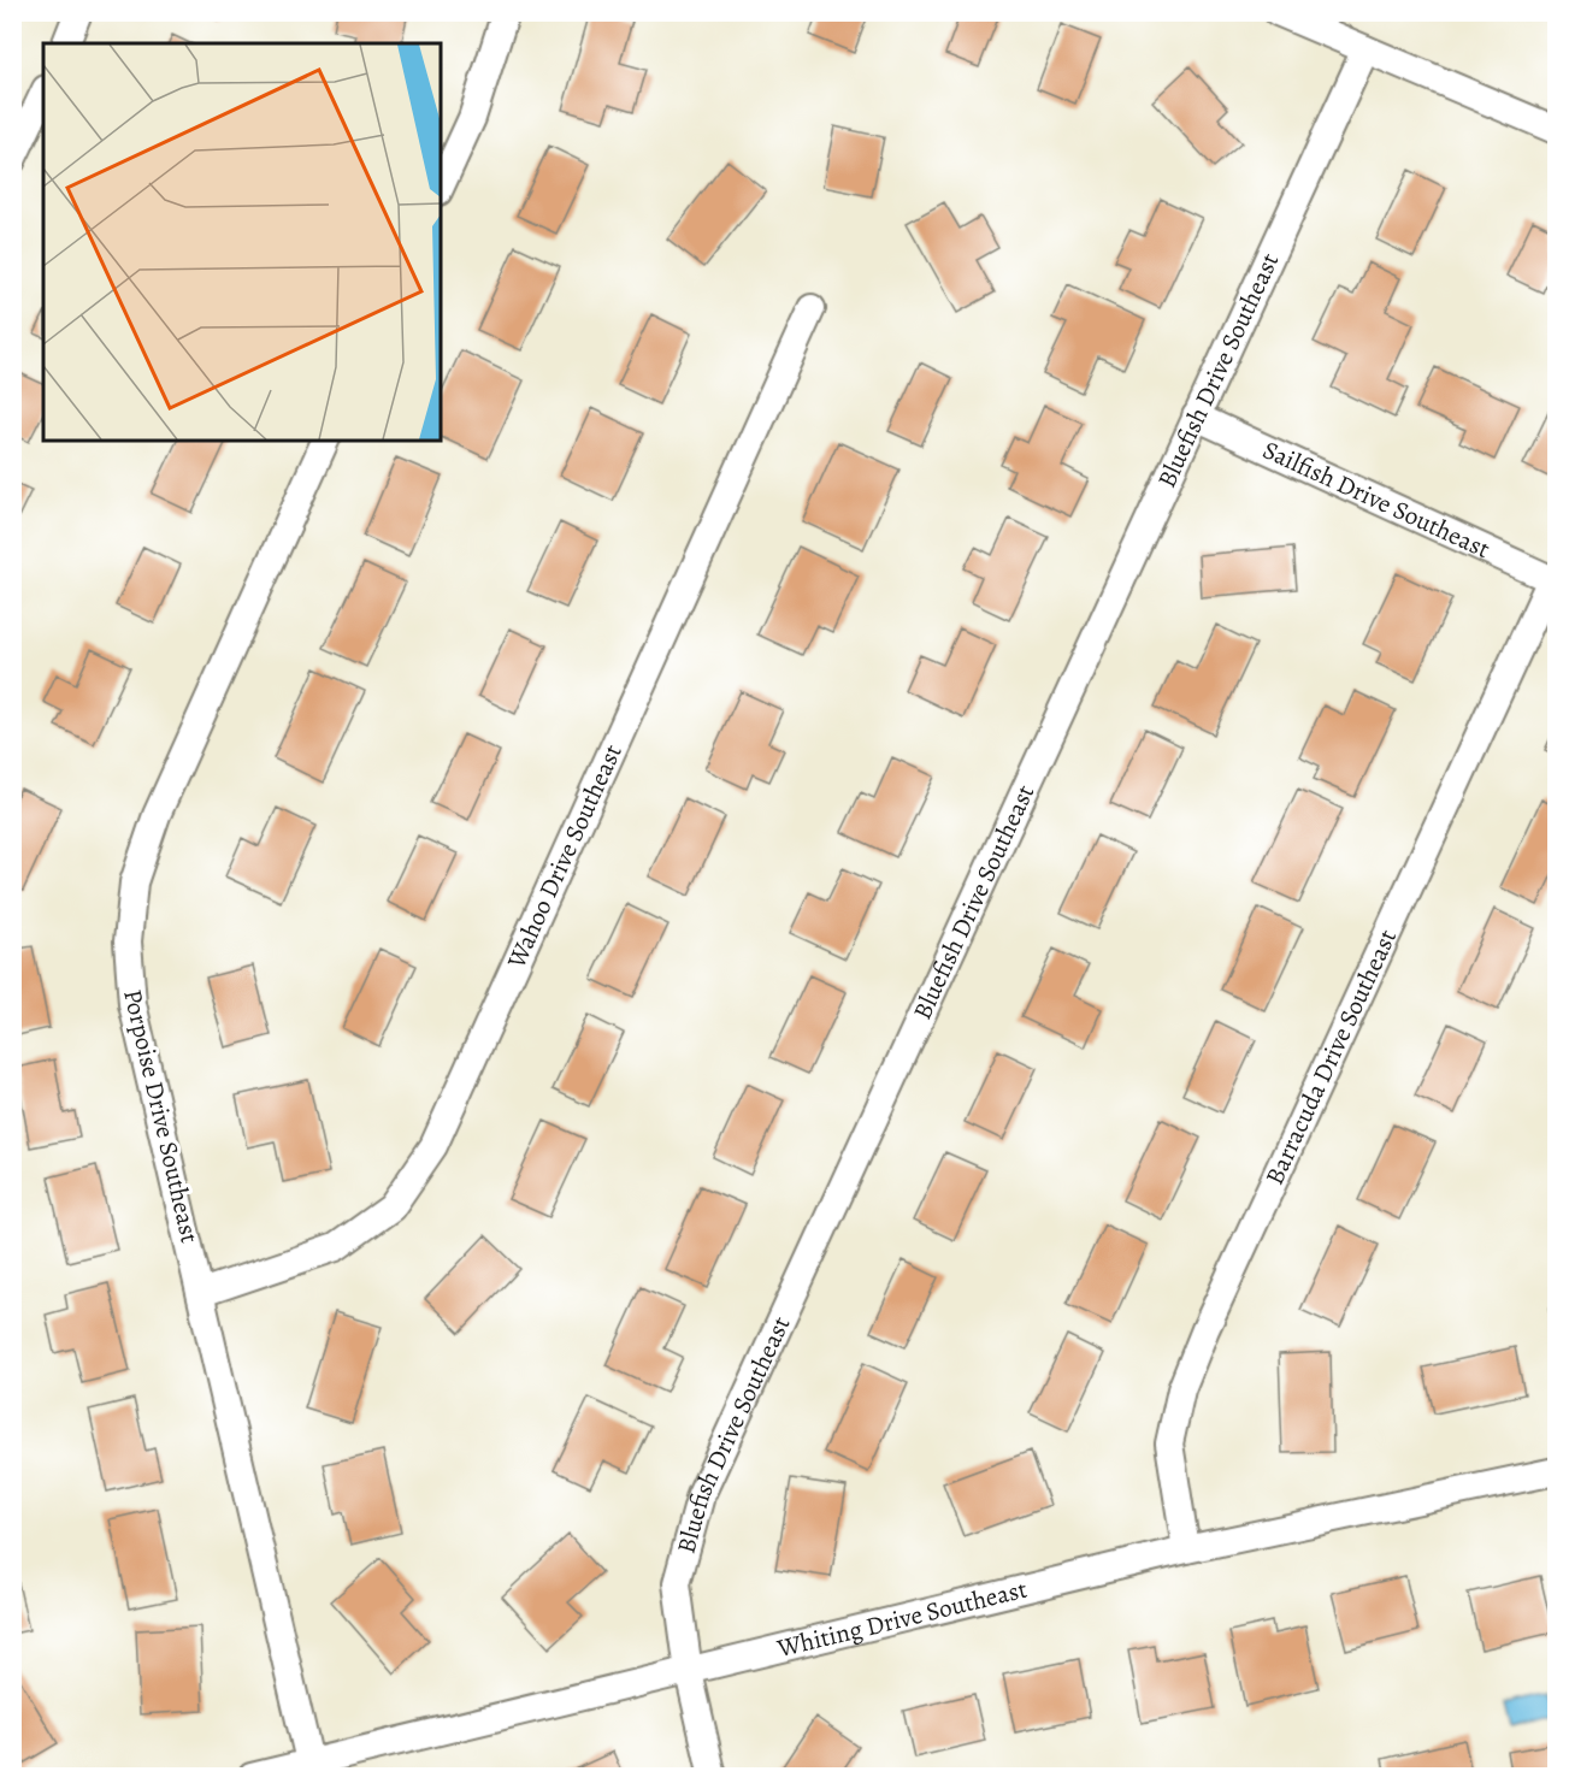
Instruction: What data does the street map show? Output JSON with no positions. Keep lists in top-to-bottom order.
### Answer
{
  "streets": {
    "street": [
      "Bluefish Drive Southeast",
      "Sailfish Drive Southeast",
      "Wahoo Drive Southeast",
      "Barracuda Drive Southeast",
      "Porpoise Drive Southeast",
      "Whiting Drive Southeast"
    ]
  },
  "crossings": [
    ["Bluefish Drive Southeast", "Sailfish Drive Southeast"],
    ["Bluefish Drive Southeast", "Whiting Drive Southeast"],
    ["Sailfish Drive Southeast", "Barracuda Drive Southeast"],
    ["Wahoo Drive Southeast", "Porpoise Drive Southeast"],
    ["Barracuda Drive Southeast", "Whiting Drive Southeast"],
    ["Porpoise Drive Southeast", "Whiting Drive Southeast"]
  ]
}
